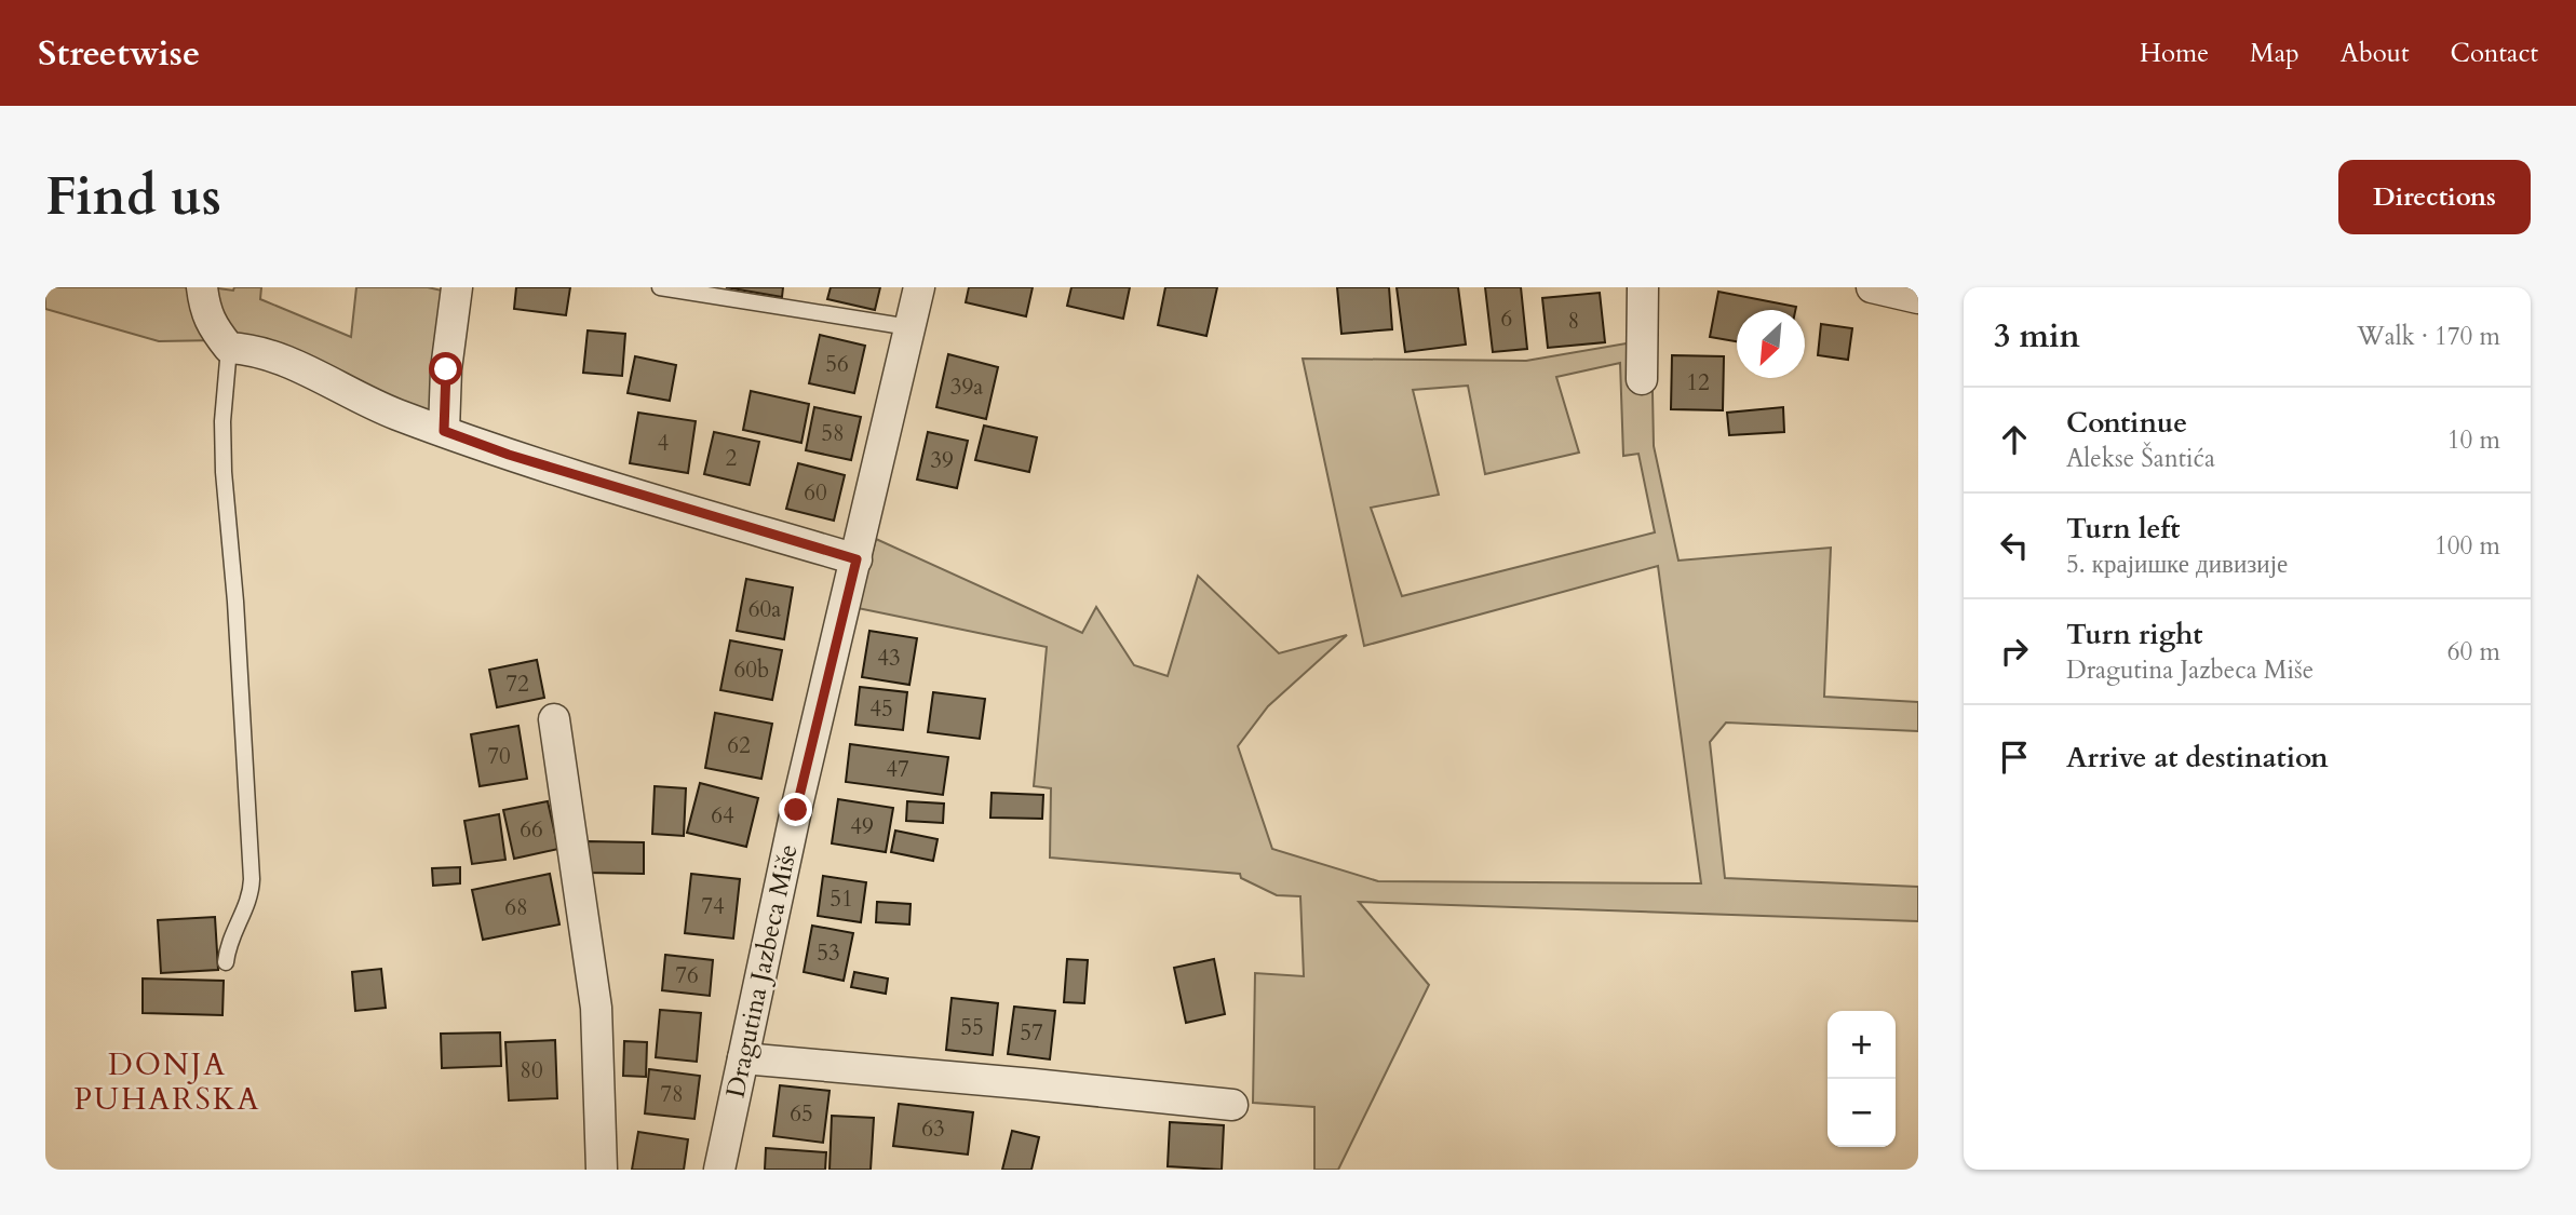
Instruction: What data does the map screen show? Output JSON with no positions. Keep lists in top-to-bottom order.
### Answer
{
  "streets": {
    "street": ["Dragutina Jazbeca Miše"]
  },
  "districts": ["DONJA PUHARSKA"],
  "house_numbers": [
    "6",
    "8",
    "56",
    "12",
    "39a",
    "58",
    "4",
    "2",
    "39",
    "60",
    "60a",
    "43",
    "60b",
    "72",
    "45",
    "62",
    "70",
    "47",
    "64",
    "49",
    "66",
    "51",
    "74",
    "68",
    "53",
    "76",
    "55",
    "57",
    "80",
    "78",
    "65",
    "63"
  ],
  "north": "bottom left",
  "page": {
    "header": "Streetwise",
    "nav": [
      "Home",
      "Map",
      "About",
      "Contact"
    ],
    "buttons": "Directions",
    "title": "Find us",
    "heading": ["3 min", "Walk · 170 m"],
    "list": [
      ["Continue", "Alekse Šantića", "10 m"],
      ["Turn left", "5. крајишке дивизије", "100 m"],
      ["Turn right", "Dragutina Jazbeca Miše", "60 m"],
      "Arrive at destination"
    ],
    "map_buttons": ["+", "−"]
  }
}
